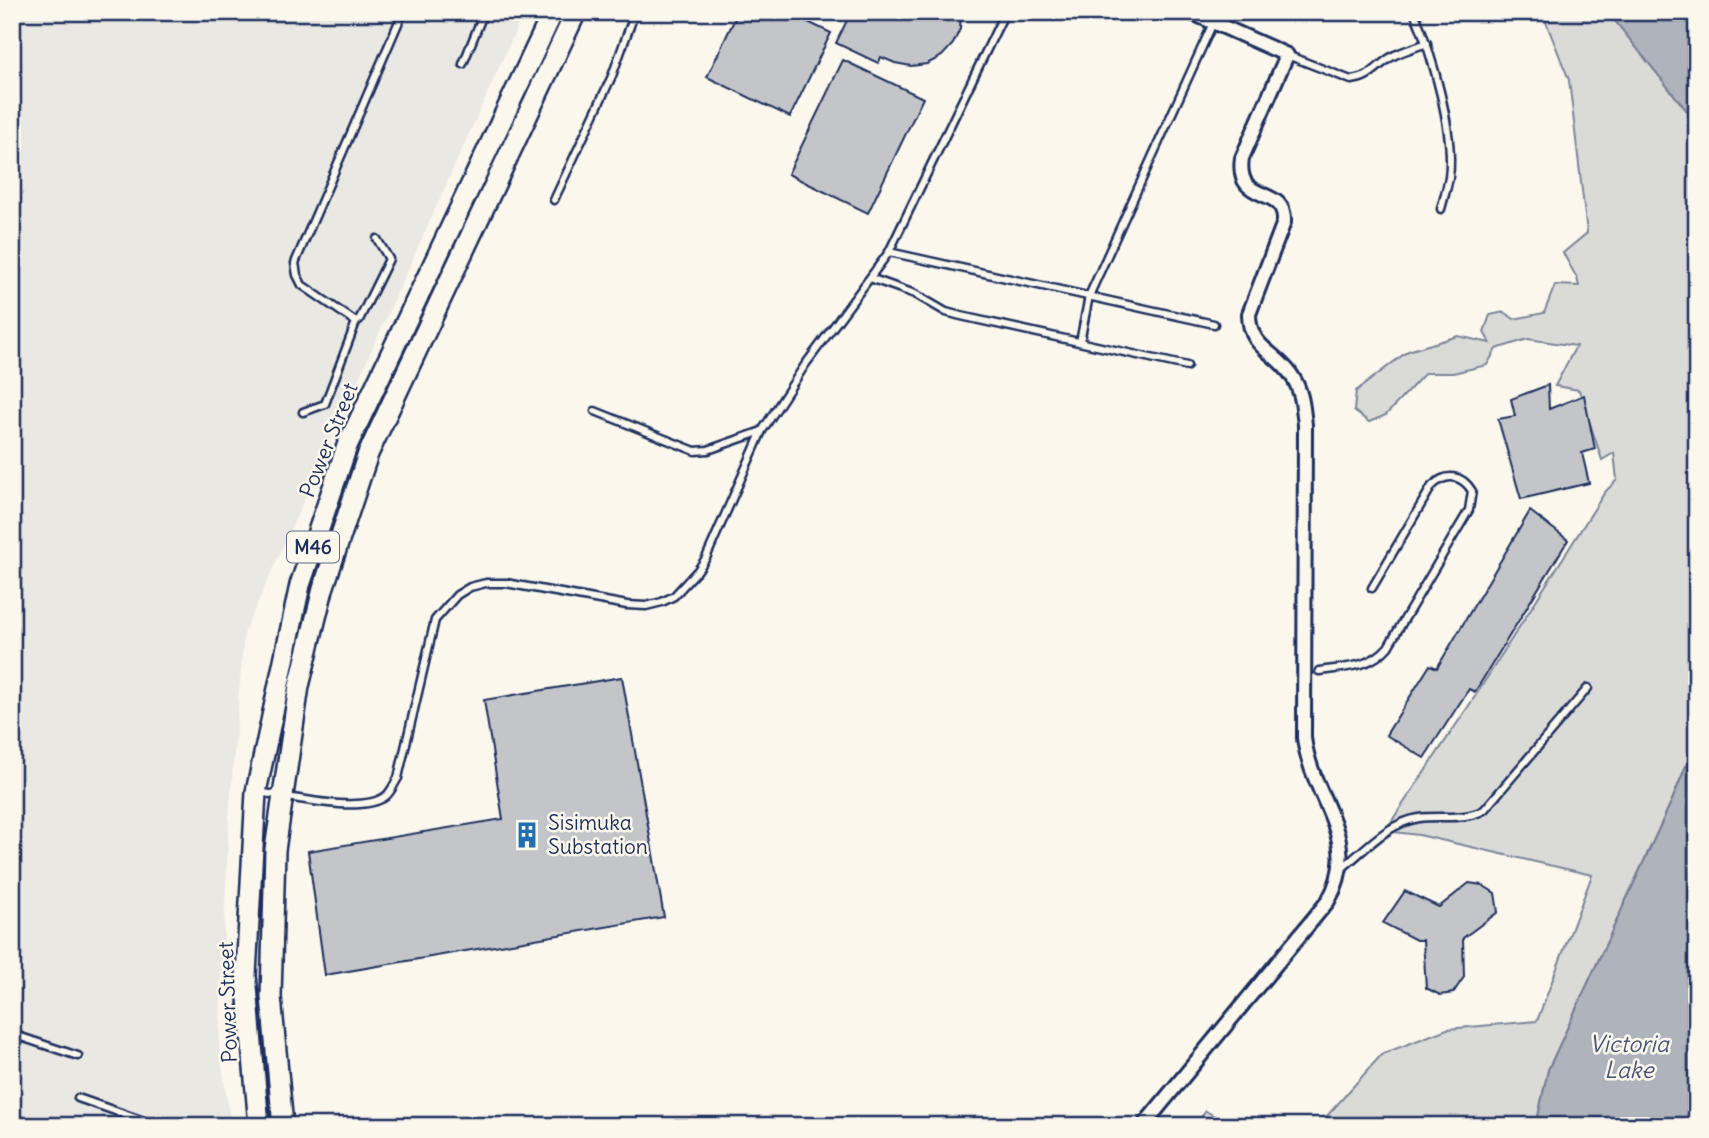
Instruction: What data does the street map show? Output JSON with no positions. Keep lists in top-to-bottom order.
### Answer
{
  "streets": {
    "main road": ["Power Street", "M46"]
  },
  "water": ["Victoria Lake"],
  "places": {
    "building": ["Sisimuka Substation"]
  }
}
